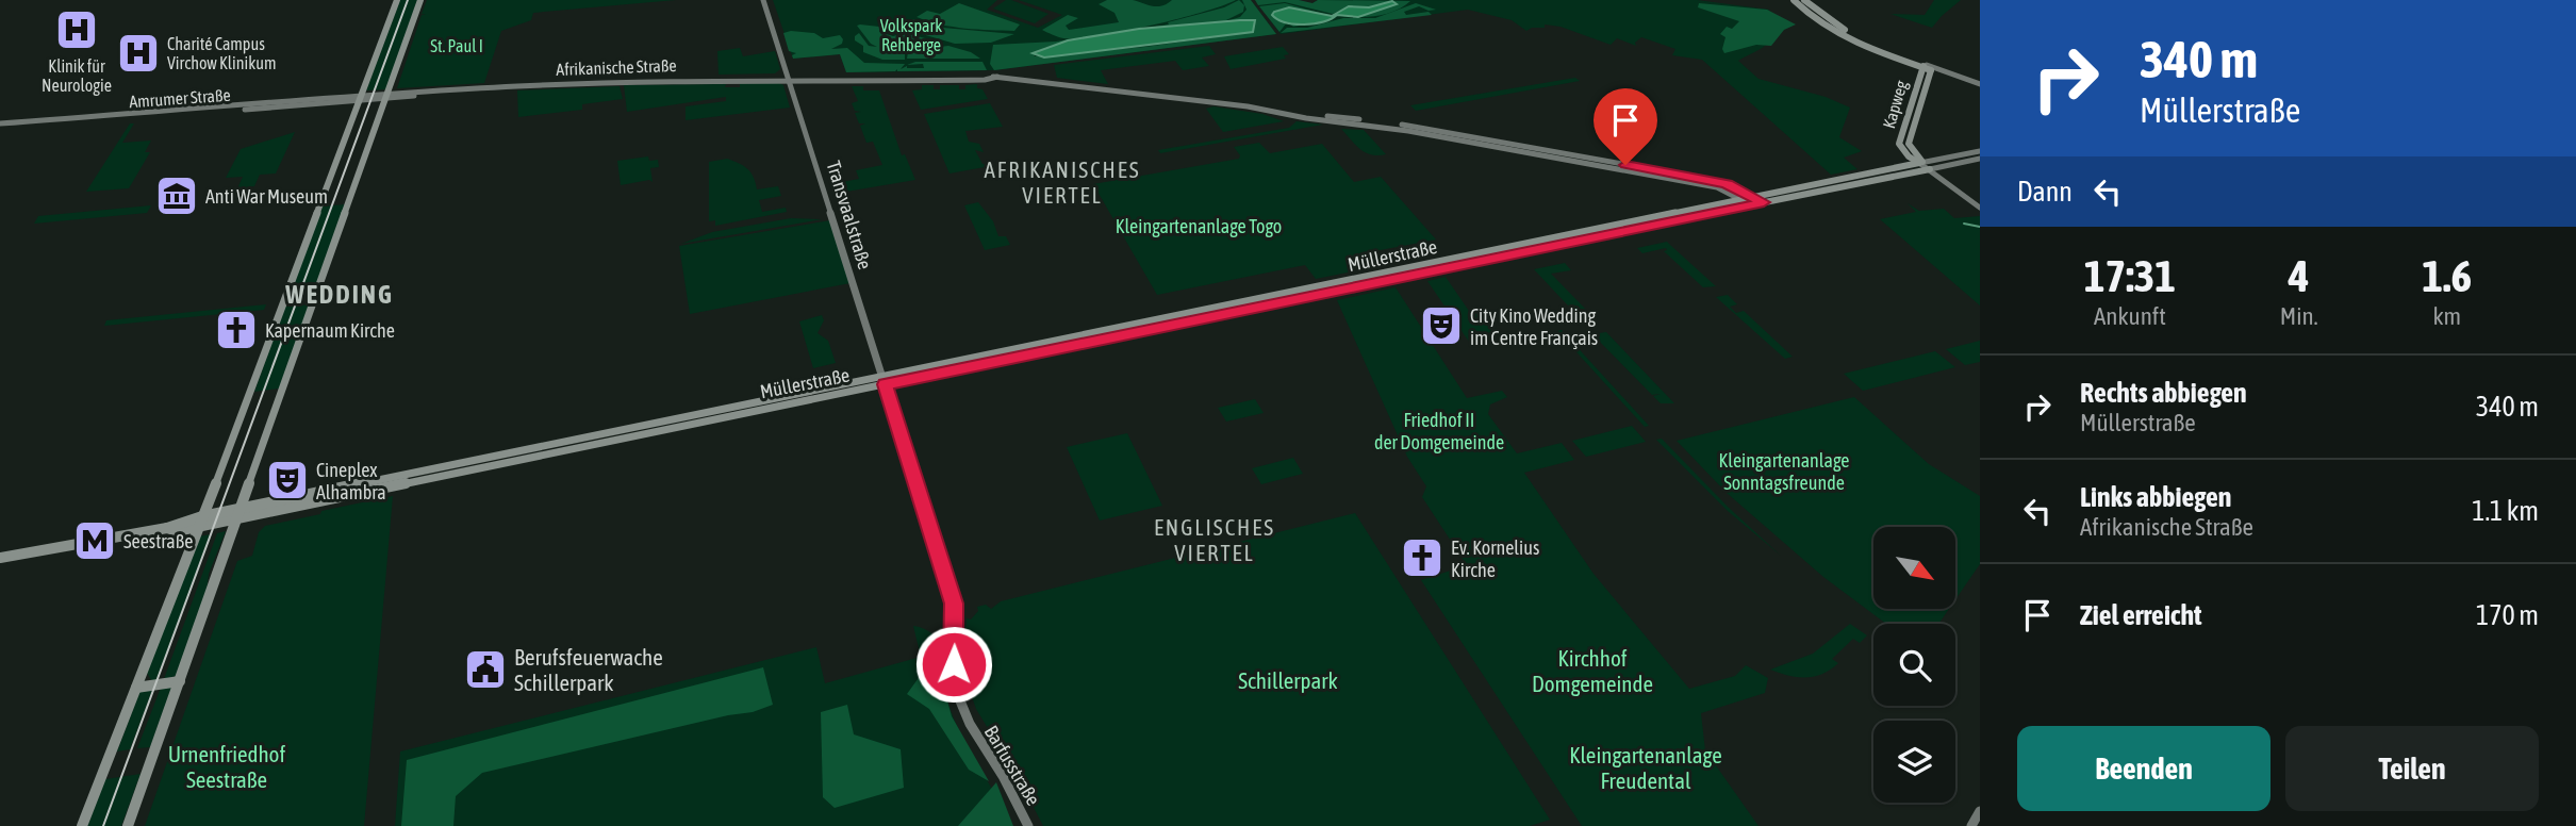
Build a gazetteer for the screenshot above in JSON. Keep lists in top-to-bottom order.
{
  "streets": {
    "main road": ["Kapweg", "Müllerstraße"],
    "street": [
      "Afrikanische Straße",
      "Amrumer Straße",
      "Transvaalstraße",
      "Barfusstraße"
    ]
  },
  "crossings": [
    ["Afrikanische Straße", "Amrumer Straße"],
    ["Afrikanische Straße", "Transvaalstraße"],
    ["Afrikanische Straße", "Müllerstraße"],
    ["Transvaalstraße", "Müllerstraße"],
    ["Transvaalstraße", "Barfusstraße"],
    ["Müllerstraße", "Barfusstraße"]
  ],
  "districts": ["AFRIKANISCHES VIERTEL", "WEDDING", "ENGLISCHES VIERTEL"],
  "parks": [
    "Volkspark Rehberge",
    "St. Paul I",
    "Kleingartenanlage Togo",
    "Friedhof II der Domgemeinde",
    "Kleingartenanlage Sonntagsfreunde",
    "Kirchhof Domgemeinde",
    "Schillerpark",
    "Urnenfriedhof Seestraße",
    "Kleingartenanlage Freudental"
  ],
  "places": {
    "hospital": ["Klinik für Neurologie", "Charité Campus Virchow Klinikum"],
    "museum": ["Anti War Museum"],
    "theatre": ["City Kino Wedding im Centre Français", "Cineplex Alhambra"],
    "church": ["Kapernaum Kirche", "Ev. Kornelius Kirche"],
    "metro station": ["Seestraße"],
    "public building": ["Berufsfeuerwache Schillerpark"]
  },
  "north": "bottom right",
  "page": {
    "turn": ["340 m", "Müllerstraße"],
    "then": "Dann",
    "eta": [
      "17:31",
      "Ankunft",
      "4",
      "Min.",
      "1.6",
      "km"
    ],
    "list": [
      {
        "name": "Rechts abbiegen",
        "note": "Müllerstraße",
        "value": "340 m"
      },
      {
        "name": "Links abbiegen",
        "note": "Afrikanische Straße",
        "value": "1.1 km"
      },
      {
        "name": "Ziel erreicht",
        "value": "170 m"
      }
    ],
    "buttons": ["Beenden", "Teilen"]
  }
}
